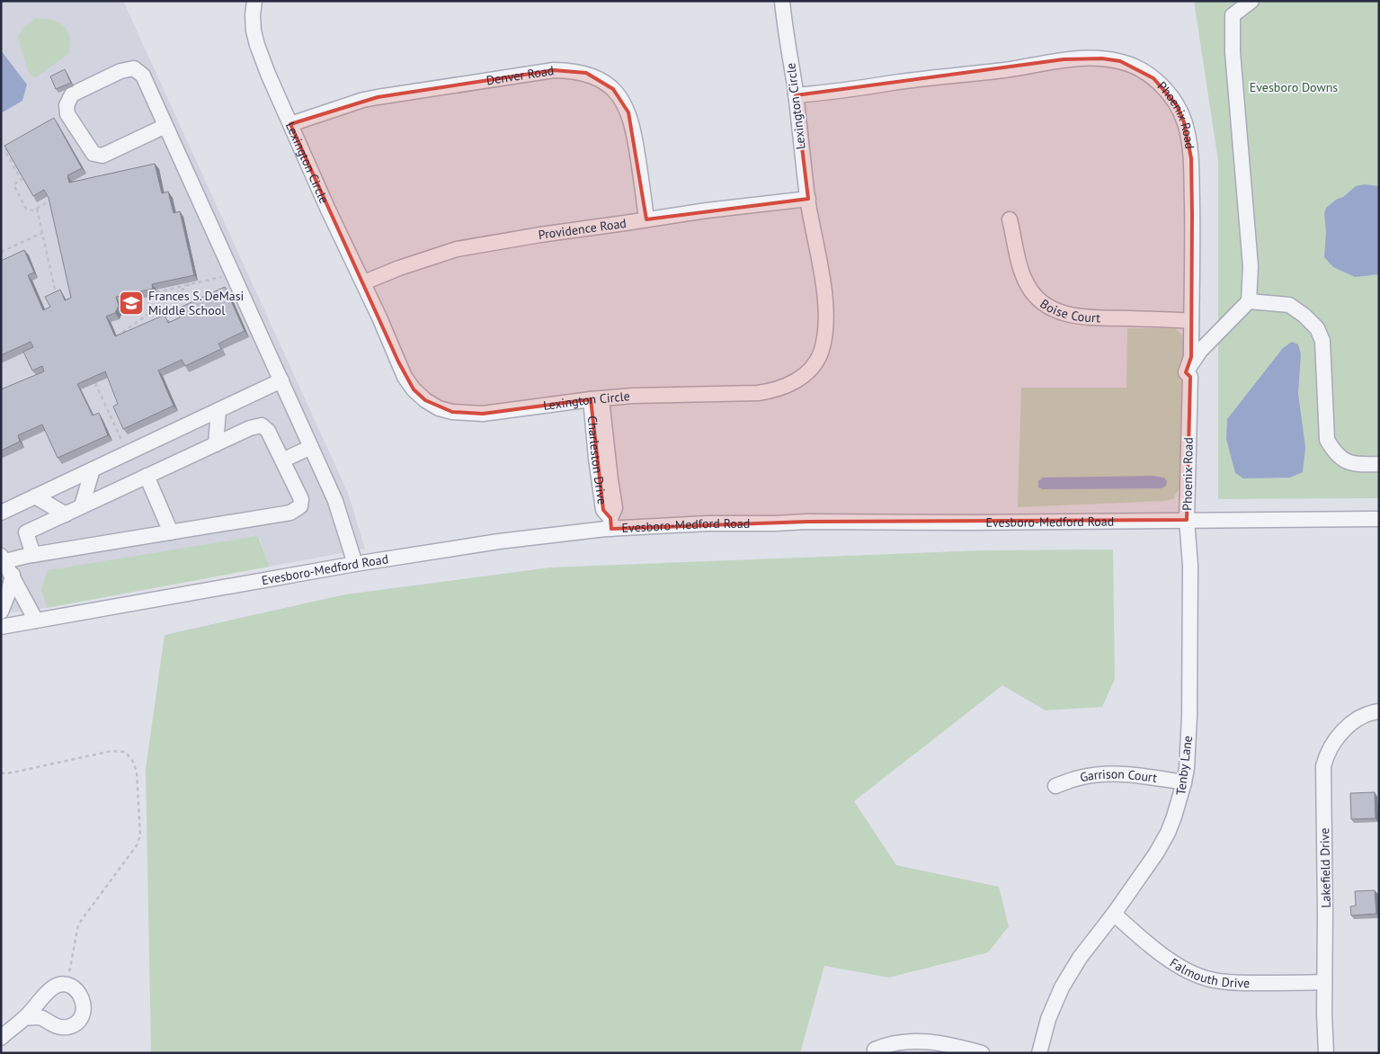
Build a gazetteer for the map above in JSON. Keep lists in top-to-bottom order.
{
  "streets": {
    "street": [
      "Denver Road",
      "Lexington Circle",
      "Phoenix Road",
      "Providence Road",
      "Boise Court",
      "Charleston Drive",
      "Evesboro-Medford Road",
      "Tenby Lane",
      "Garrison Court",
      "Lakefield Drive",
      "Falmouth Drive"
    ]
  },
  "crossings": [
    ["Denver Road", "Lexington Circle"],
    ["Denver Road", "Providence Road"],
    ["Lexington Circle", "Phoenix Road"],
    ["Lexington Circle", "Providence Road"],
    ["Lexington Circle", "Charleston Drive"],
    ["Phoenix Road", "Boise Court"],
    ["Phoenix Road", "Evesboro-Medford Road"],
    ["Phoenix Road", "Tenby Lane"],
    ["Charleston Drive", "Evesboro-Medford Road"],
    ["Evesboro-Medford Road", "Tenby Lane"],
    ["Tenby Lane", "Garrison Court"],
    ["Tenby Lane", "Falmouth Drive"],
    ["Lakefield Drive", "Falmouth Drive"]
  ],
  "parks": ["Evesboro Downs"],
  "places": {
    "school or university": ["Frances S. DeMasi Middle School"]
  }
}
